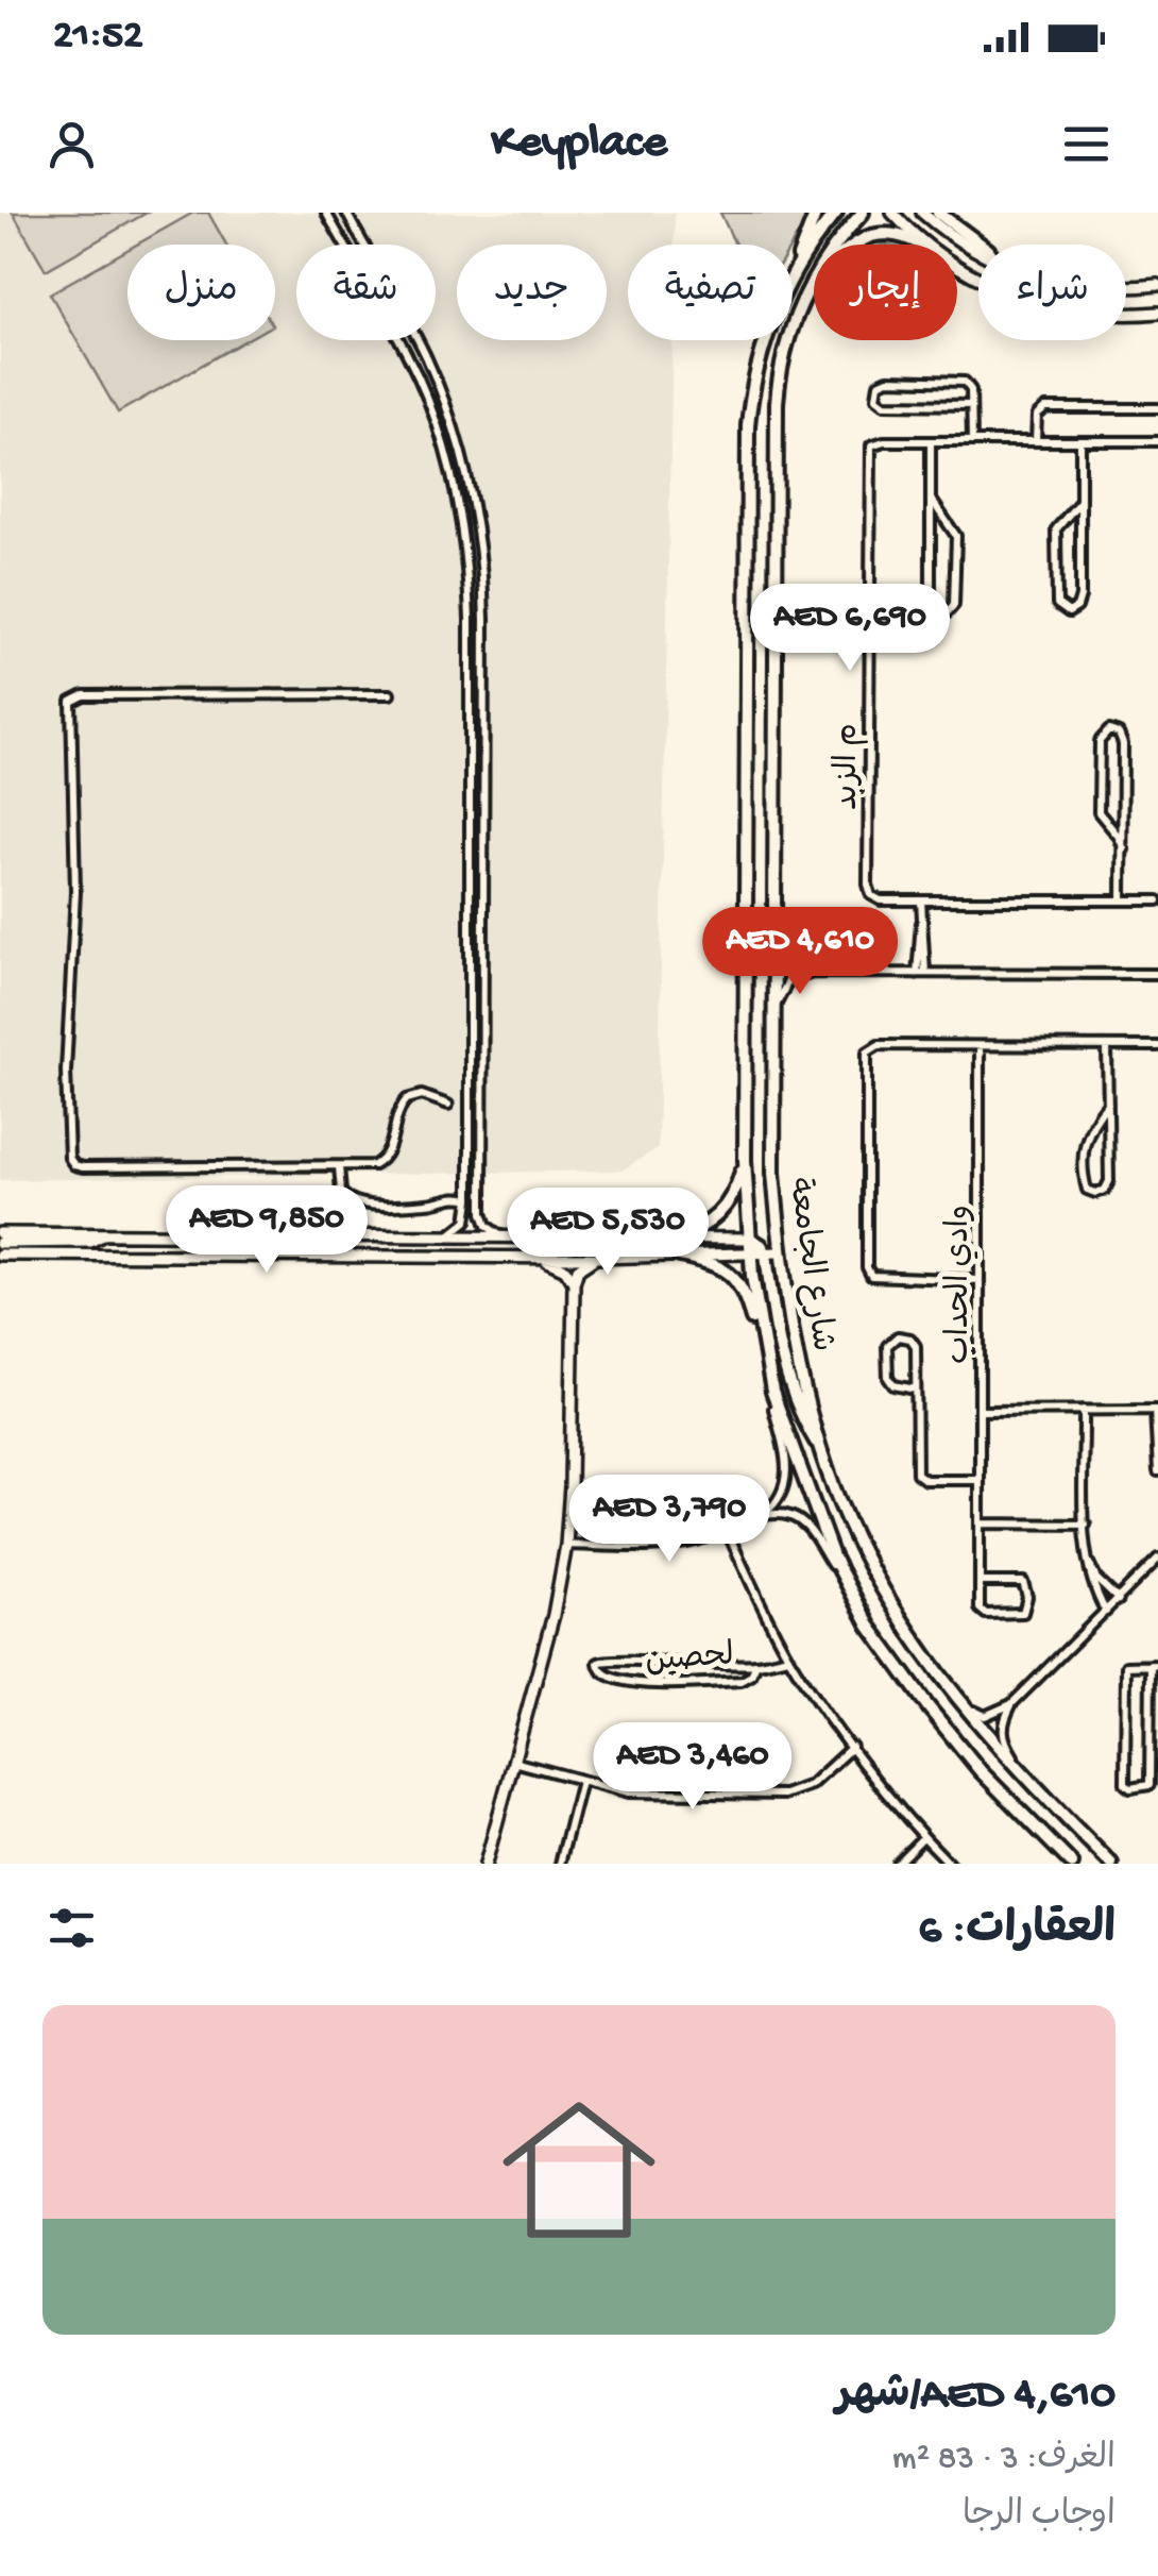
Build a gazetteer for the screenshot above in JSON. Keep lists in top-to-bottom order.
{
  "streets": {
    "main road": ["شارع الجامعة"],
    "street": ["م الزبد", "وادي الحداب", "لحصين"]
  },
  "page": {
    "status": "21:52",
    "header": "Keyplace",
    "chip": [
      "شراء",
      "إيجار",
      "تصفية",
      "جديد",
      "شقة",
      "منزل"
    ],
    "price": [
      "AED 6,690",
      "AED 4,610",
      "AED 9,850",
      "AED 5,530",
      "AED 3,790",
      "AED 3,460"
    ],
    "heading": "العقارات: 6",
    "list": [
      {
        "name": "AED 4,610/شهر",
        "note": "الغرف: 3 · 83 m² · اوجاب الرجا"
      }
    ]
  }
}
